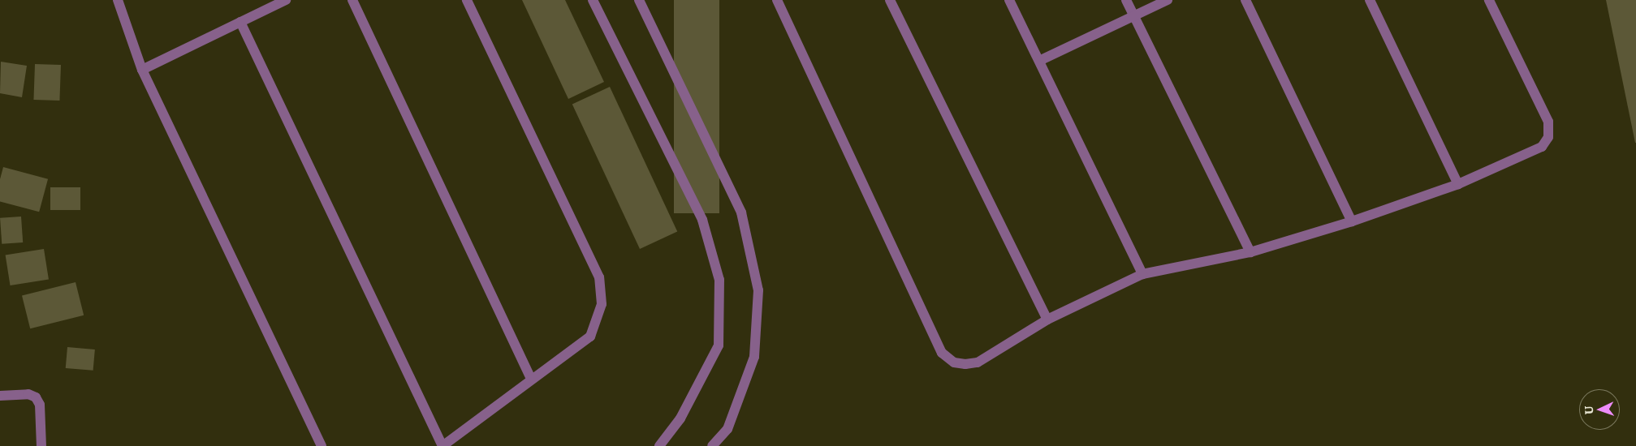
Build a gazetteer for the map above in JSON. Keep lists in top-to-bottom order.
{
  "north": "left"
}
